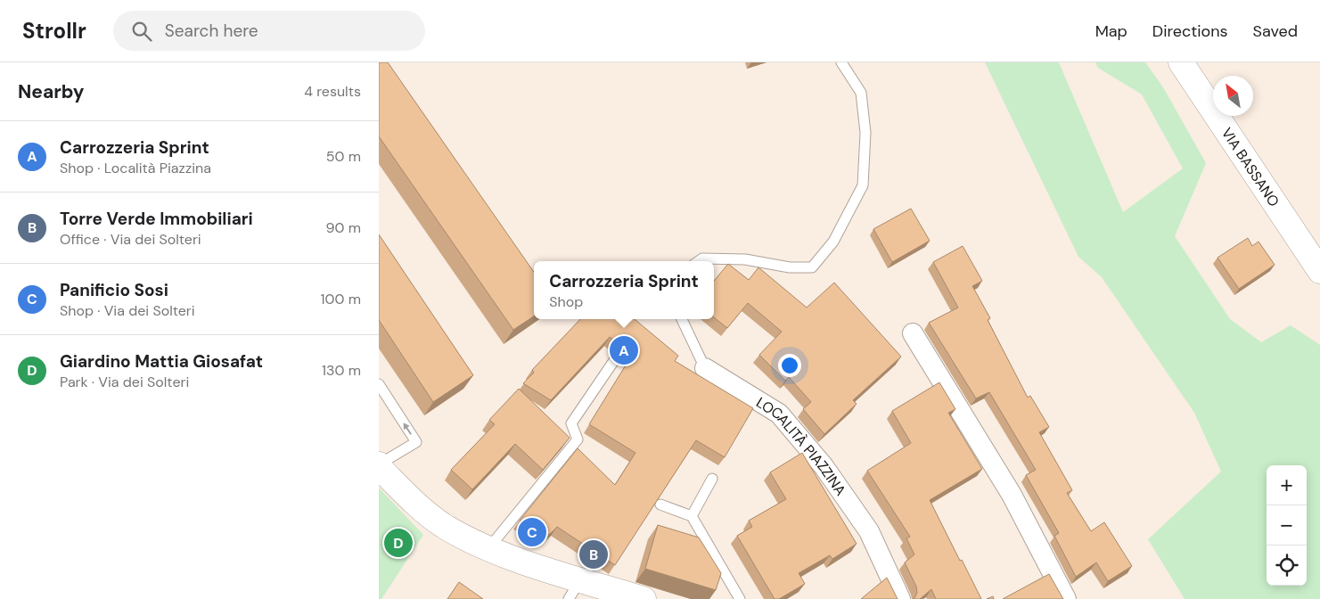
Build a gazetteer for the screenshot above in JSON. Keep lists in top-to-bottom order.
{
  "streets": {
    "street": ["VIA BASSANO", "LOCALITÀ PIAZZINA"]
  },
  "north": "top left",
  "page": {
    "header": "Strollr",
    "search": "Search here",
    "nav": ["Map", "Directions", "Saved"],
    "heading": ["Nearby", "4 results"],
    "list": [
      {
        "mark": "A",
        "name": "Carrozzeria Sprint",
        "note": "Shop · Località Piazzina",
        "value": "50 m"
      },
      {
        "mark": "B",
        "name": "Torre Verde Immobiliari",
        "note": "Office · Via dei Solteri",
        "value": "90 m"
      },
      {
        "mark": "C",
        "name": "Panificio Sosi",
        "note": "Shop · Via dei Solteri",
        "value": "100 m"
      },
      {
        "mark": "D",
        "name": "Giardino Mattia Giosafat",
        "note": "Park · Via dei Solteri",
        "value": "130 m"
      }
    ],
    "popup": ["Carrozzeria Sprint", "Shop"],
    "pins": [
      "A",
      "C",
      "D",
      "B"
    ],
    "map_buttons": ["+", "−"]
  }
}
